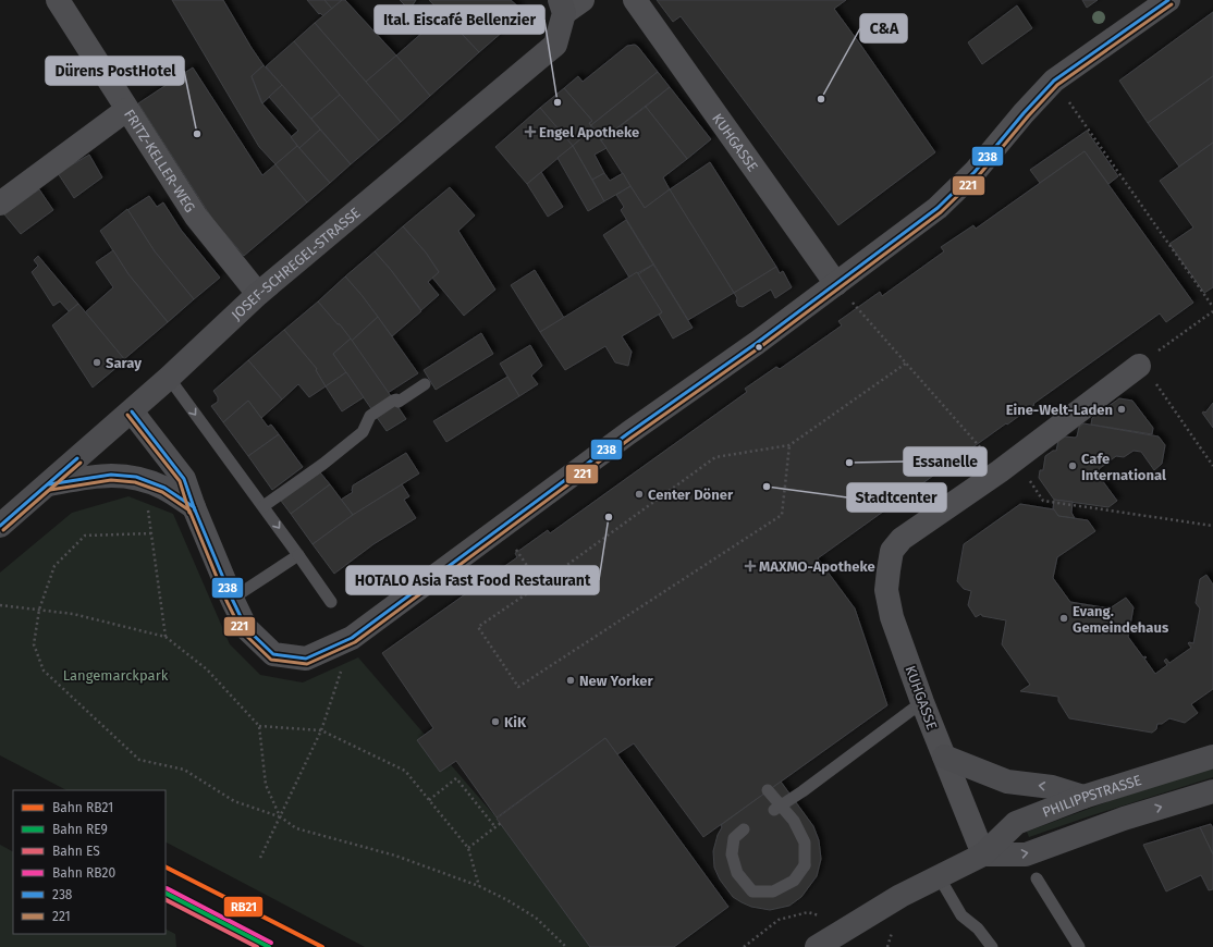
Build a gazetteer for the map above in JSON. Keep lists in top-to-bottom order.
{
  "streets": {
    "street": [
      "KUHGASSE",
      "FRITZ-KELLER-WEG",
      "JOSEF-SCHREGEL-STRASSE",
      "PHILIPPSTRASSE"
    ]
  },
  "crossings": [
    ["KUHGASSE", "PHILIPPSTRASSE"],
    ["FRITZ-KELLER-WEG", "JOSEF-SCHREGEL-STRASSE"]
  ],
  "parks": ["Langemarckpark"],
  "places": {
    "other": [
      "C&A",
      "Ital. Eiscafé Bellenzier",
      "Dürens PostHotel",
      "Saray",
      "Eine-Welt-Laden",
      "Essanelle",
      "Cafe International",
      "Stadtcenter",
      "Center Döner",
      "HOTALO Asia Fast Food Restaurant",
      "Evang. Gemeindehaus",
      "New Yorker",
      "KiK"
    ],
    "health": ["Engel Apotheke", "MAXMO-Apotheke"]
  },
  "lines": [
    "transit line 238",
    "transit line 221",
    "rail line RB21",
    "rail line RB20",
    "rail line RE9",
    "rail line ES"
  ],
  "legend": [
    "Bahn RB21",
    "Bahn RE9",
    "Bahn ES",
    "Bahn RB20",
    "238",
    "221"
  ]
}
